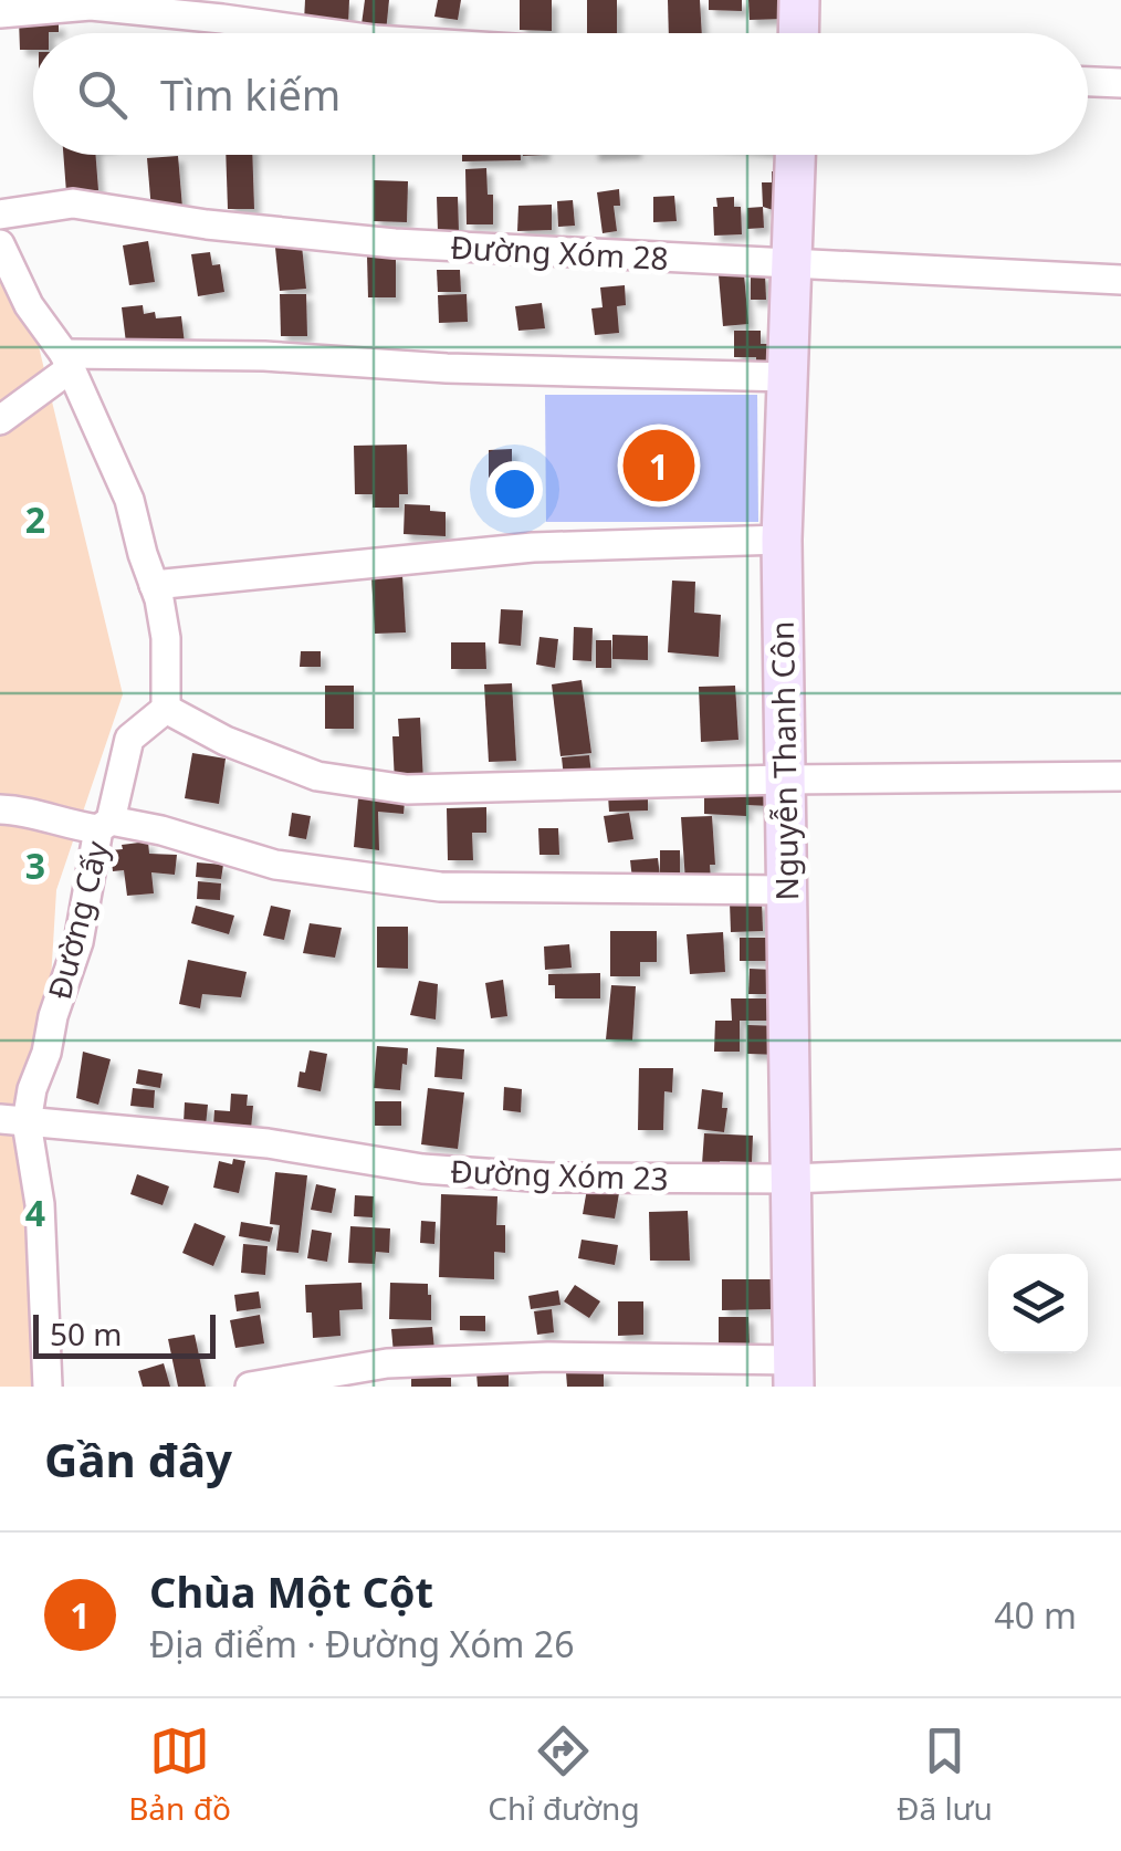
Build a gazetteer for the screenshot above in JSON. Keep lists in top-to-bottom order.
{
  "streets": {
    "street": [
      "Đường Xóm 28",
      "Nguyễn Thanh Côn",
      "Đường Cấy",
      "Đường Xóm 23"
    ]
  },
  "crossings": [
    ["Đường Xóm 28", "Nguyễn Thanh Côn"],
    ["Nguyễn Thanh Côn", "Đường Xóm 23"],
    ["Đường Cấy", "Đường Xóm 23"]
  ],
  "scale_bar": "50 m",
  "page": {
    "search": "Tìm kiếm",
    "pins": "1",
    "scale": "50 m",
    "heading": "Gần đây",
    "list": [
      {
        "mark": "1",
        "name": "Chùa Một Cột",
        "note": "Địa điểm · Đường Xóm 26",
        "value": "40 m"
      }
    ],
    "nav": ["Bản đồ", "Chỉ đường", "Đã lưu"]
  },
  "grid": {
    "rows": ["2", "3", "4"]
  }
}
